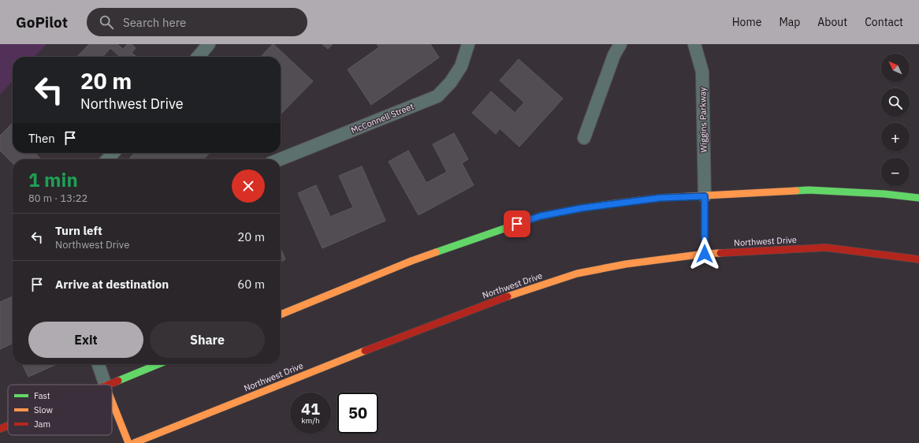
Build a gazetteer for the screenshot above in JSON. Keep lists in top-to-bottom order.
{
  "streets": {
    "main road": ["Northwest Drive"],
    "lane": ["McConnell Street", "Wiggins Parkway"]
  },
  "legend": ["Fast", "Slow", "Jam"],
  "north": "top left",
  "page": {
    "header": "GoPilot",
    "search": "Search here",
    "nav": [
      "Home",
      "Map",
      "About",
      "Contact"
    ],
    "map_buttons": ["+", "−"],
    "turn": ["20 m", "Northwest Drive"],
    "then": "Then",
    "heading": ["1 min", "80 m · 13:22"],
    "list": [
      {
        "name": "Turn left",
        "note": "Northwest Drive",
        "value": "20 m"
      },
      {
        "name": "Arrive at destination",
        "value": "60 m"
      }
    ],
    "buttons": ["Exit", "Share"],
    "speed": "41 km/h",
    "limit": "50"
  }
}
